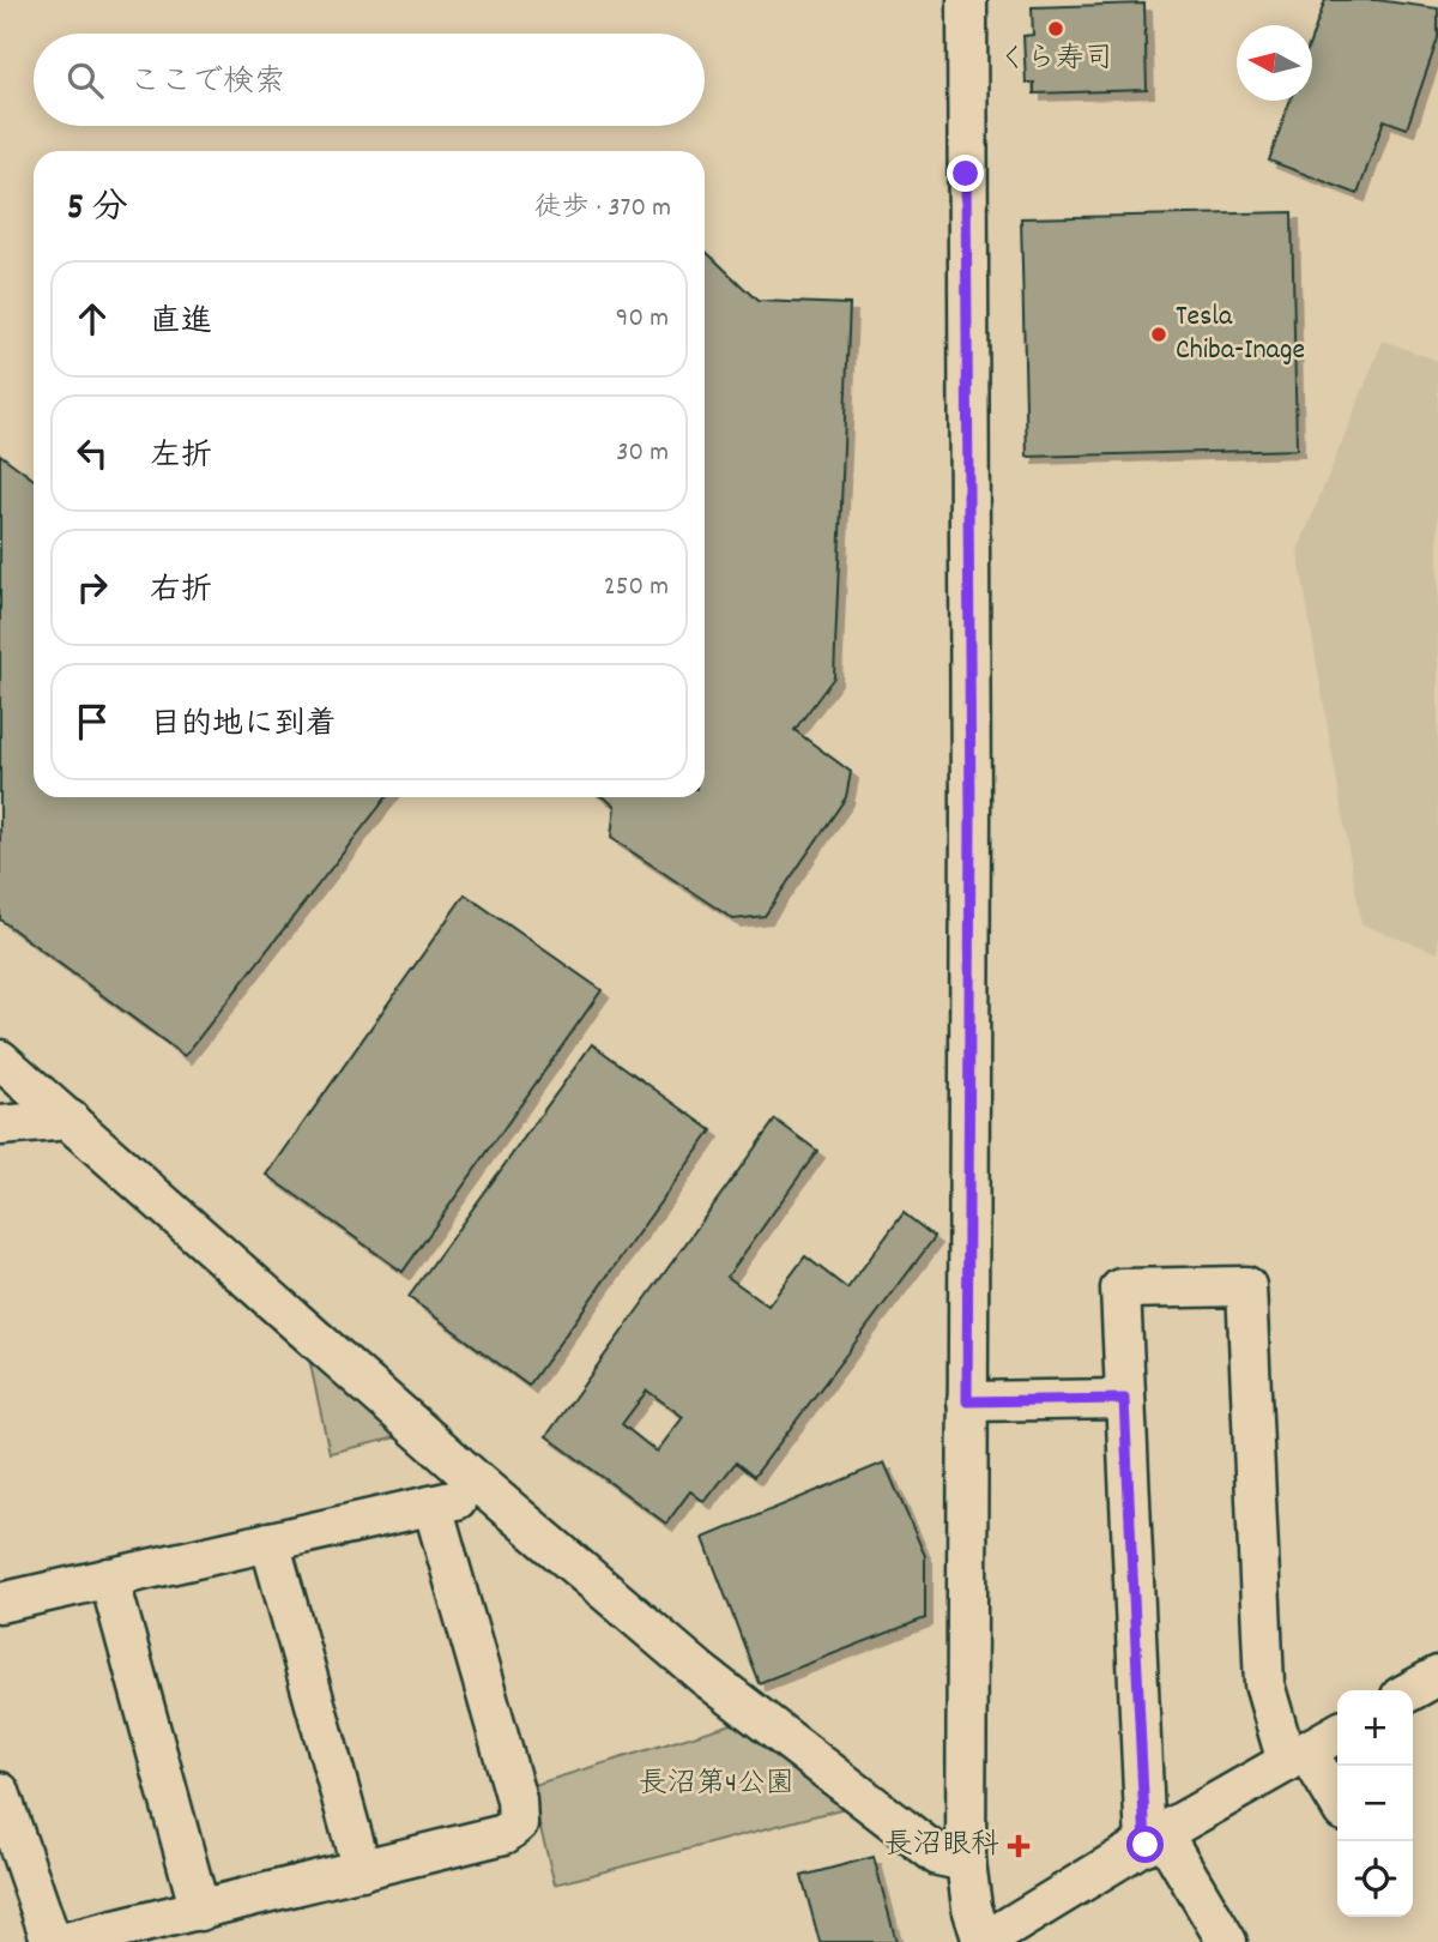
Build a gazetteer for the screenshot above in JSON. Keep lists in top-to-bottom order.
{
  "parks": ["長沼第4公園"],
  "places": {
    "other": ["くら寿司", "Tesla Chiba-Inage"],
    "health": ["長沼眼科"]
  },
  "north": "left",
  "page": {
    "search": "ここで検索",
    "heading": ["5 分", "徒歩 · 370 m"],
    "list": [
      ["直進", "90 m"],
      ["左折", "30 m"],
      ["右折", "250 m"],
      "目的地に到着"
    ],
    "map_buttons": ["+", "−"]
  }
}
